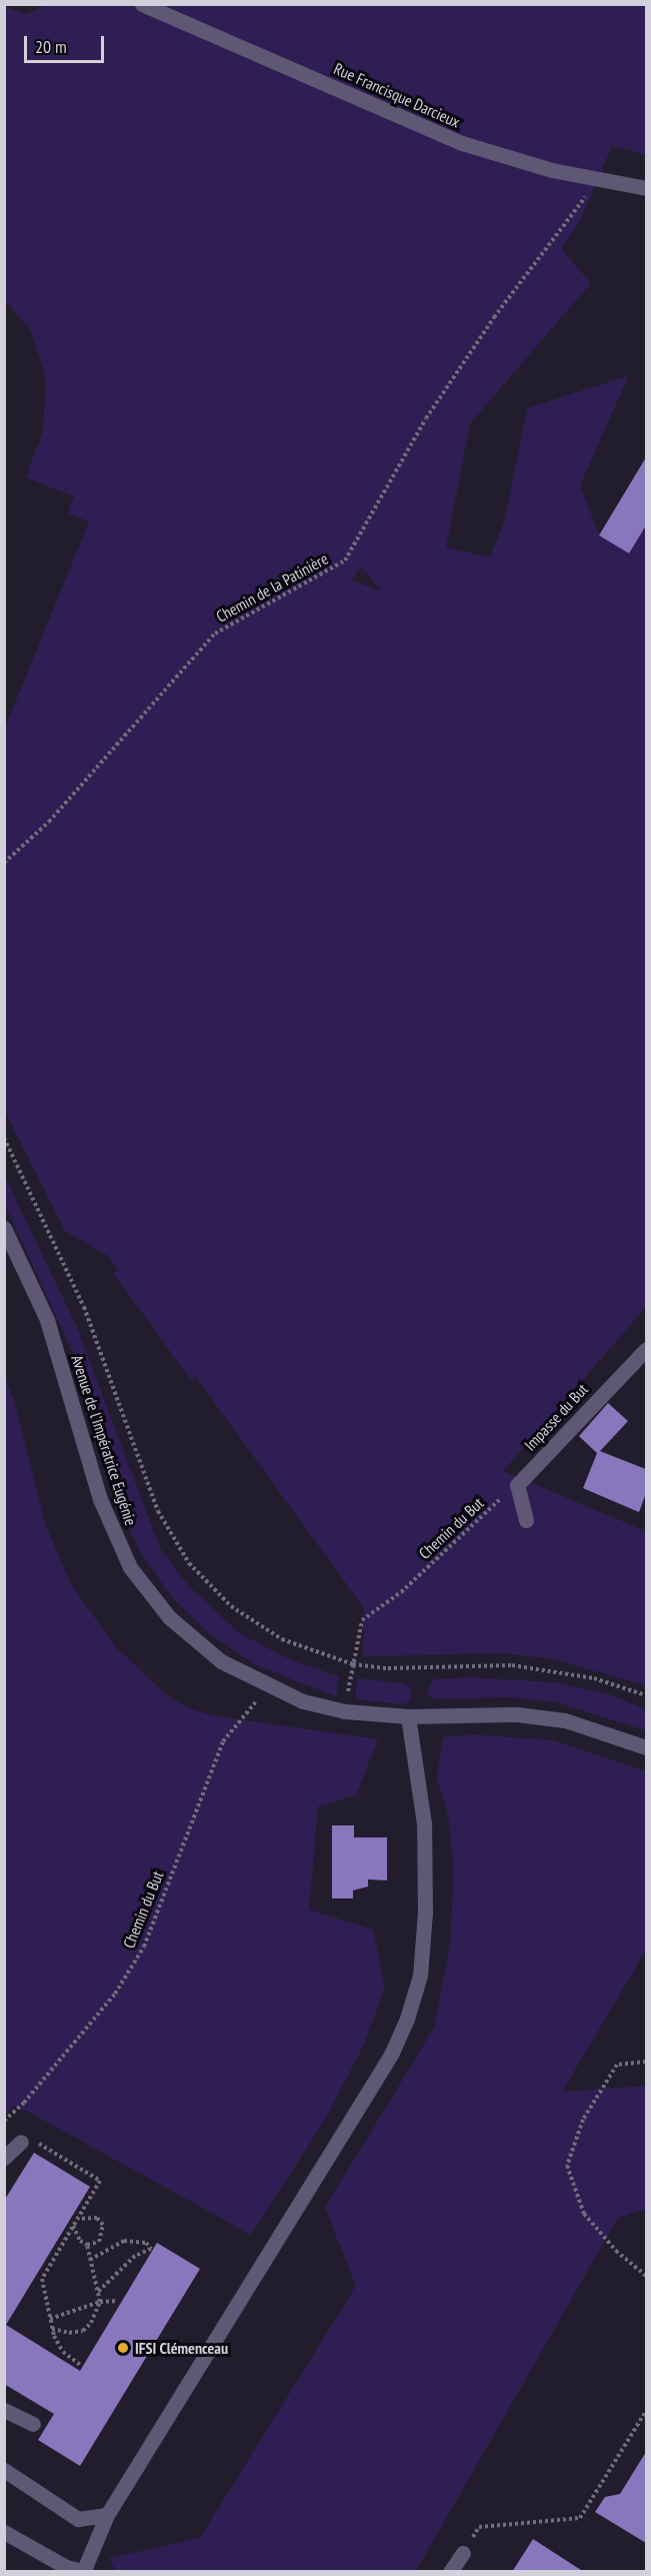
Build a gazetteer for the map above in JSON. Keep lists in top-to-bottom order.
{
  "streets": {
    "street": ["Rue Francisque Darcieux", "Impasse du But", "Avenue de l'Impératrice Eugénie"],
    "path": ["Chemin de la Patinière", "Chemin du But"]
  },
  "crossings": [
    ["Impasse du But", "Chemin du But"],
    ["Avenue de l'Impératrice Eugénie", "Chemin du But"]
  ],
  "places": ["IFSI Clémenceau"],
  "scale_bar": "20 m"
}
